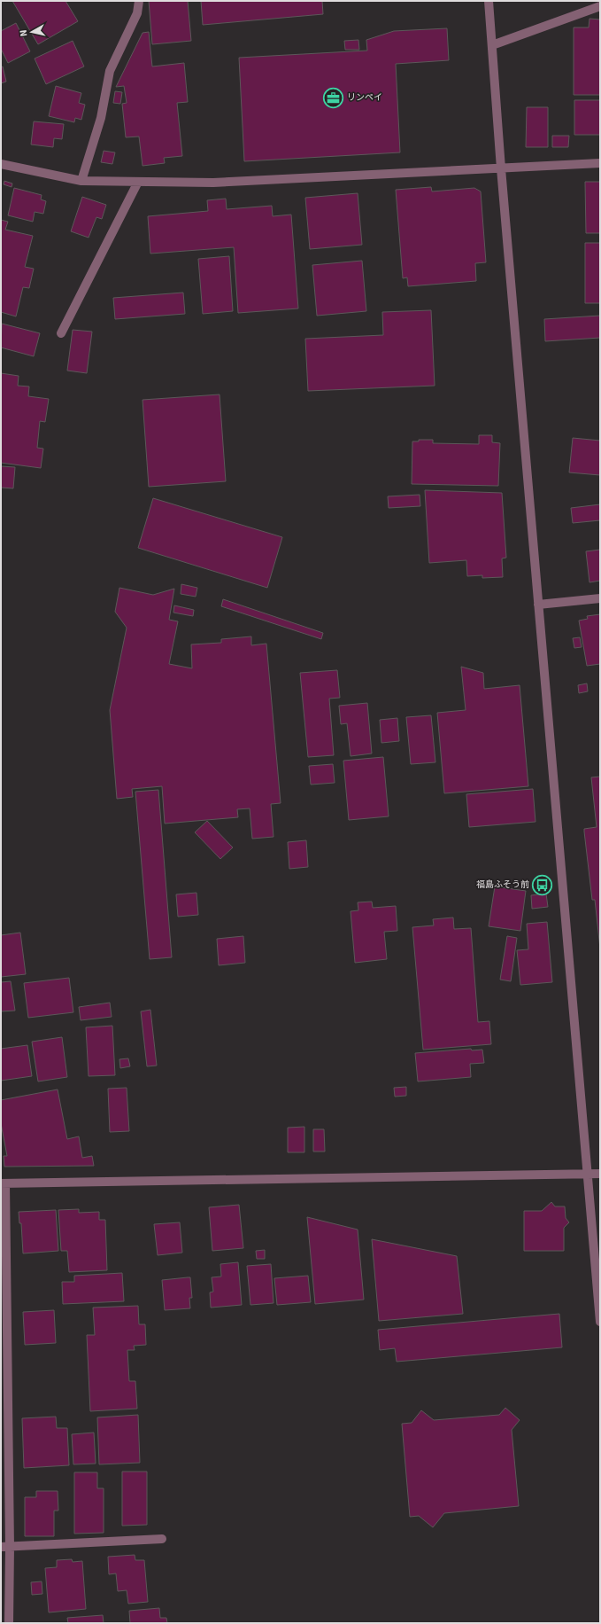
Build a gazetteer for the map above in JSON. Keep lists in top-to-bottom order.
{
  "places": {
    "office": ["リンペイ"],
    "bus stop": ["福島ふそう前"]
  },
  "north": "left"
}
